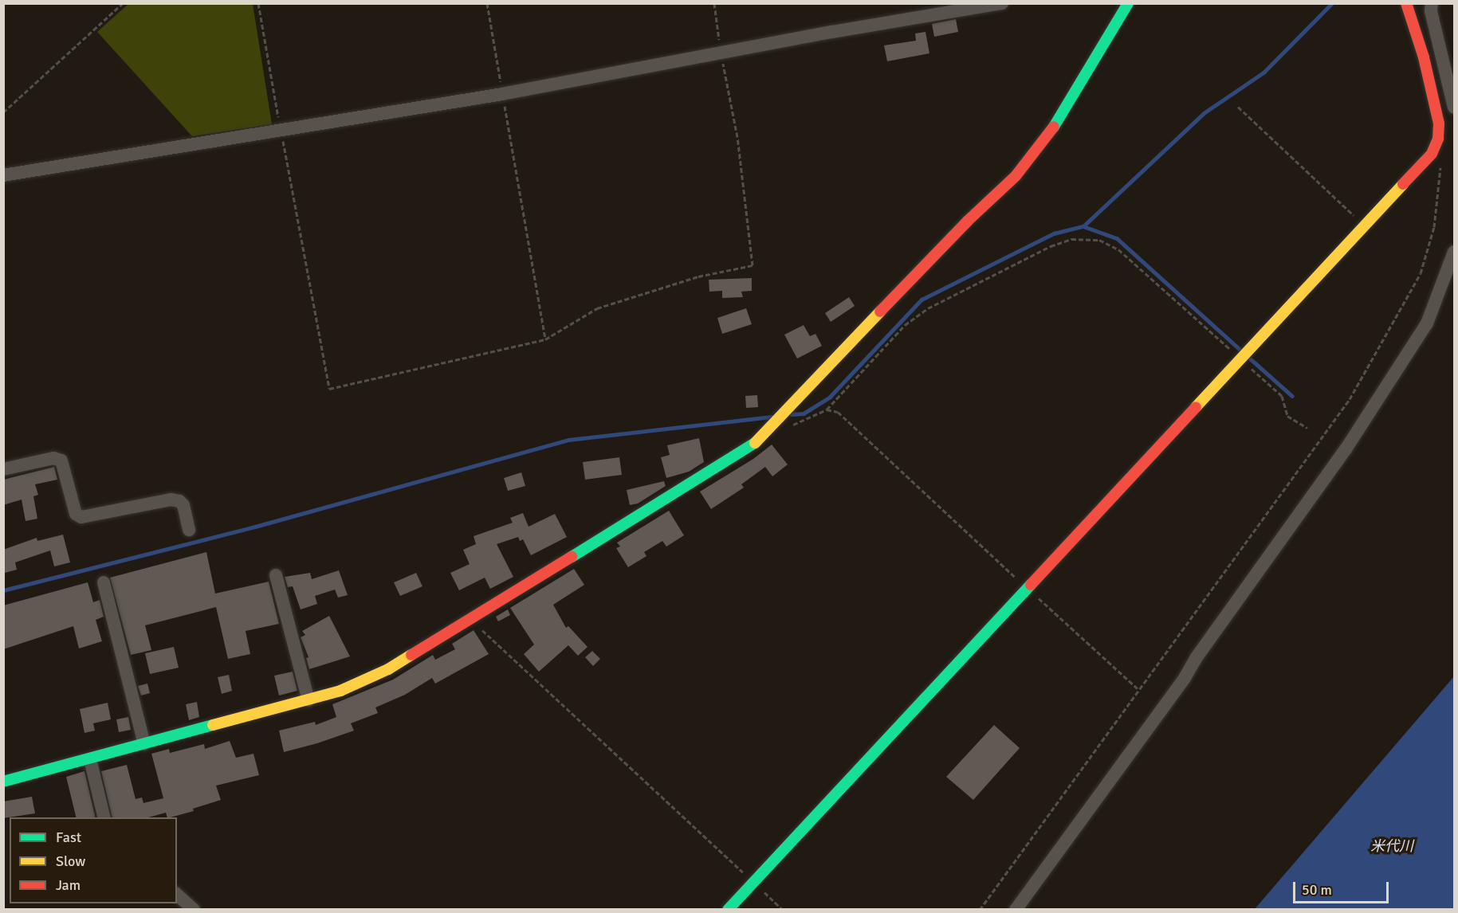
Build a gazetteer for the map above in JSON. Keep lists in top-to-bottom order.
{
  "water": ["米代川"],
  "legend": ["Fast", "Slow", "Jam"],
  "scale_bar": "50 m"
}
